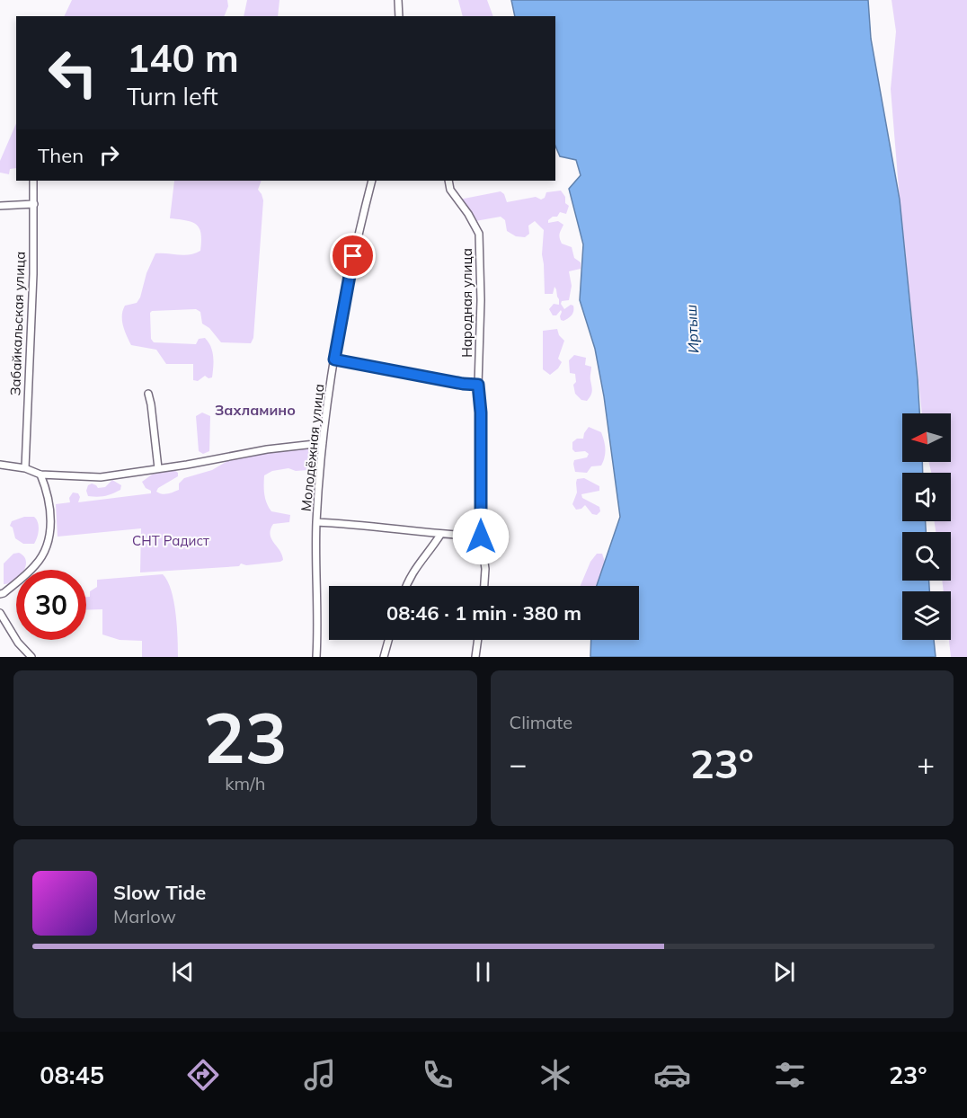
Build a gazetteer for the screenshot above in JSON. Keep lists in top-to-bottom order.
{
  "streets": {
    "street": ["Народная улица", "Забайкальская улица", "Молодёжная улица"]
  },
  "districts": ["Захламино"],
  "water": ["Иртыш"],
  "parks": ["СНТ Радист"],
  "north": "left",
  "page": {
    "turn": ["140 m", "Turn left"],
    "then": "Then",
    "limit": "30",
    "trip": "08:46 · 1 min · 380 m",
    "tile": [
      ["23", "km/h"],
      "Climate"
    ],
    "heat": ["−", "23°", "+"],
    "song": ["Slow Tide", "Marlow"],
    "tabs": ["08:45", "23°"]
  }
}
